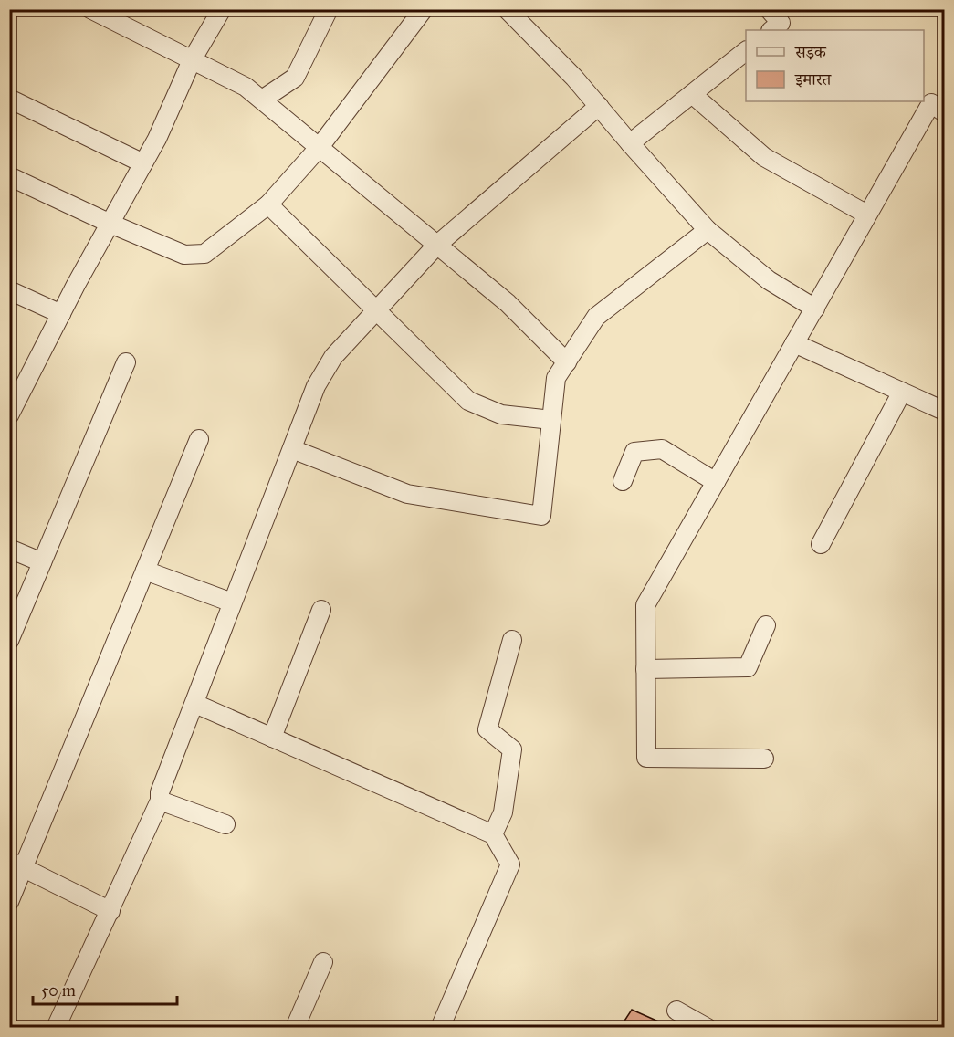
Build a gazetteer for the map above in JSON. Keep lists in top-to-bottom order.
{
  "legend": ["सड़क", "इमारत"],
  "scale_bar": "50 m"
}
